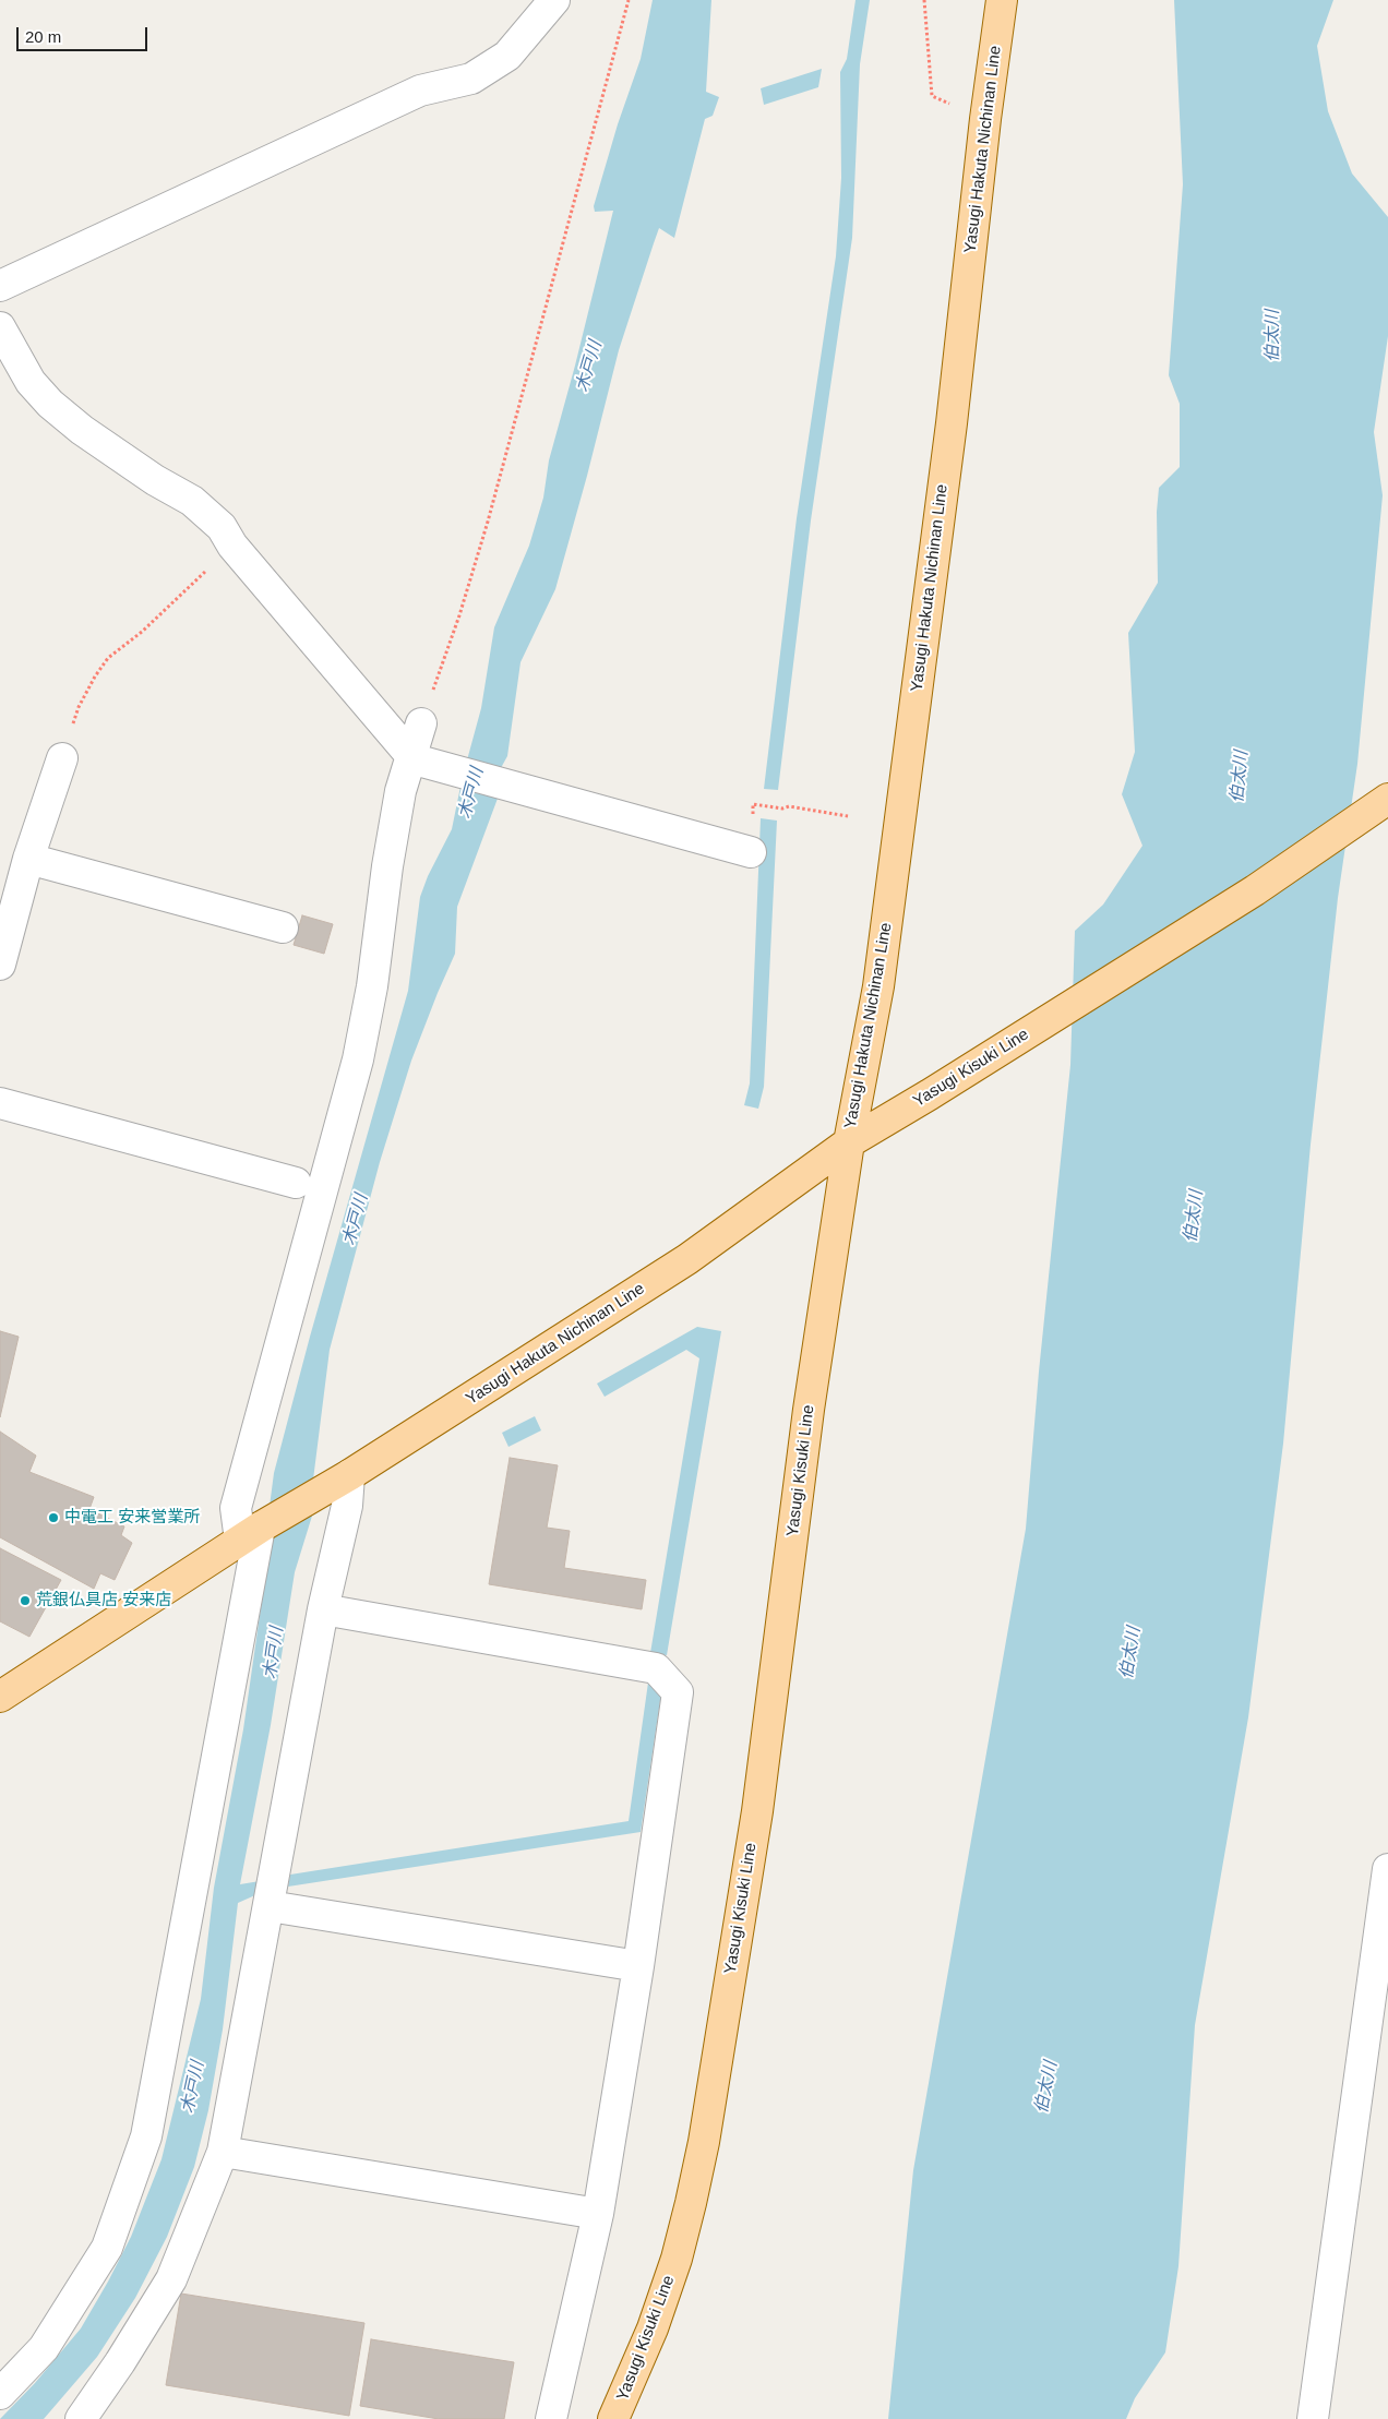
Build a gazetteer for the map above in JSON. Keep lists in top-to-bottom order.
{
  "streets": {
    "main road": ["Yasugi Hakuta Nichinan Line", "Yasugi Kisuki Line"]
  },
  "crossings": [
    ["Yasugi Hakuta Nichinan Line", "Yasugi Kisuki Line"]
  ],
  "water": ["伯太川", "木戸川"],
  "places": ["中電工 安来営業所", "荒銀仏具店 安来店"],
  "scale_bar": "20 m"
}
